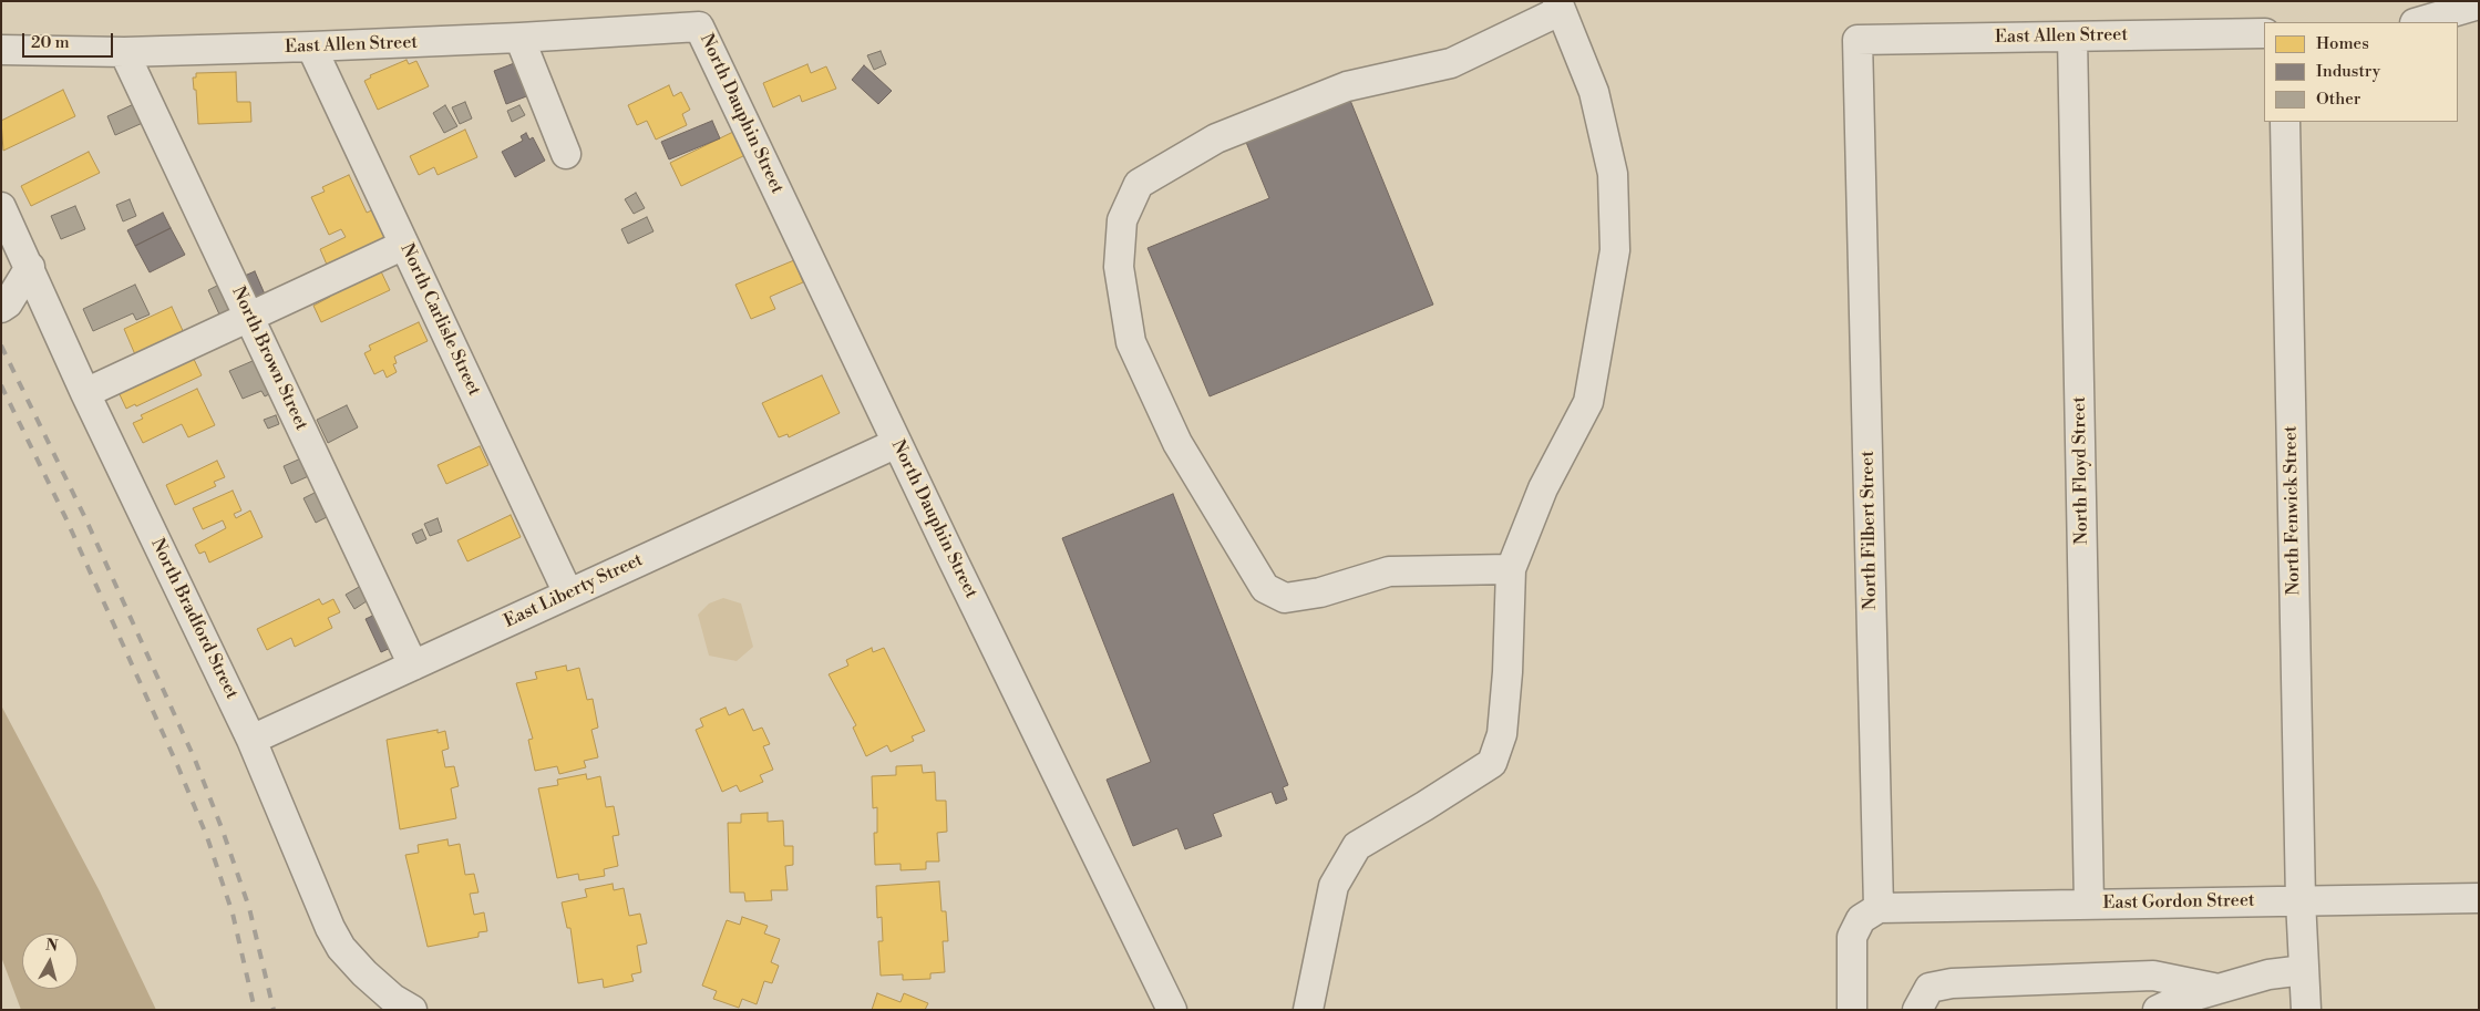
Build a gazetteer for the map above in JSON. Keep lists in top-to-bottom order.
{
  "streets": {
    "street": [
      "East Allen Street",
      "North Dauphin Street",
      "North Carlisle Street",
      "North Brown Street",
      "North Floyd Street",
      "North Fenwick Street",
      "North Filbert Street",
      "East Liberty Street",
      "North Bradford Street",
      "East Gordon Street"
    ]
  },
  "crossings": [
    ["East Allen Street", "North Dauphin Street"],
    ["East Allen Street", "North Carlisle Street"],
    ["East Allen Street", "North Brown Street"],
    ["East Allen Street", "North Floyd Street"],
    ["East Allen Street", "North Filbert Street"],
    ["North Dauphin Street", "East Liberty Street"],
    ["North Carlisle Street", "East Liberty Street"],
    ["North Brown Street", "East Liberty Street"],
    ["North Floyd Street", "East Gordon Street"],
    ["North Fenwick Street", "East Gordon Street"],
    ["North Filbert Street", "East Gordon Street"],
    ["East Liberty Street", "North Bradford Street"]
  ],
  "legend": ["Homes", "Industry", "Other"],
  "scale_bar": "20 m",
  "north": "top"
}
